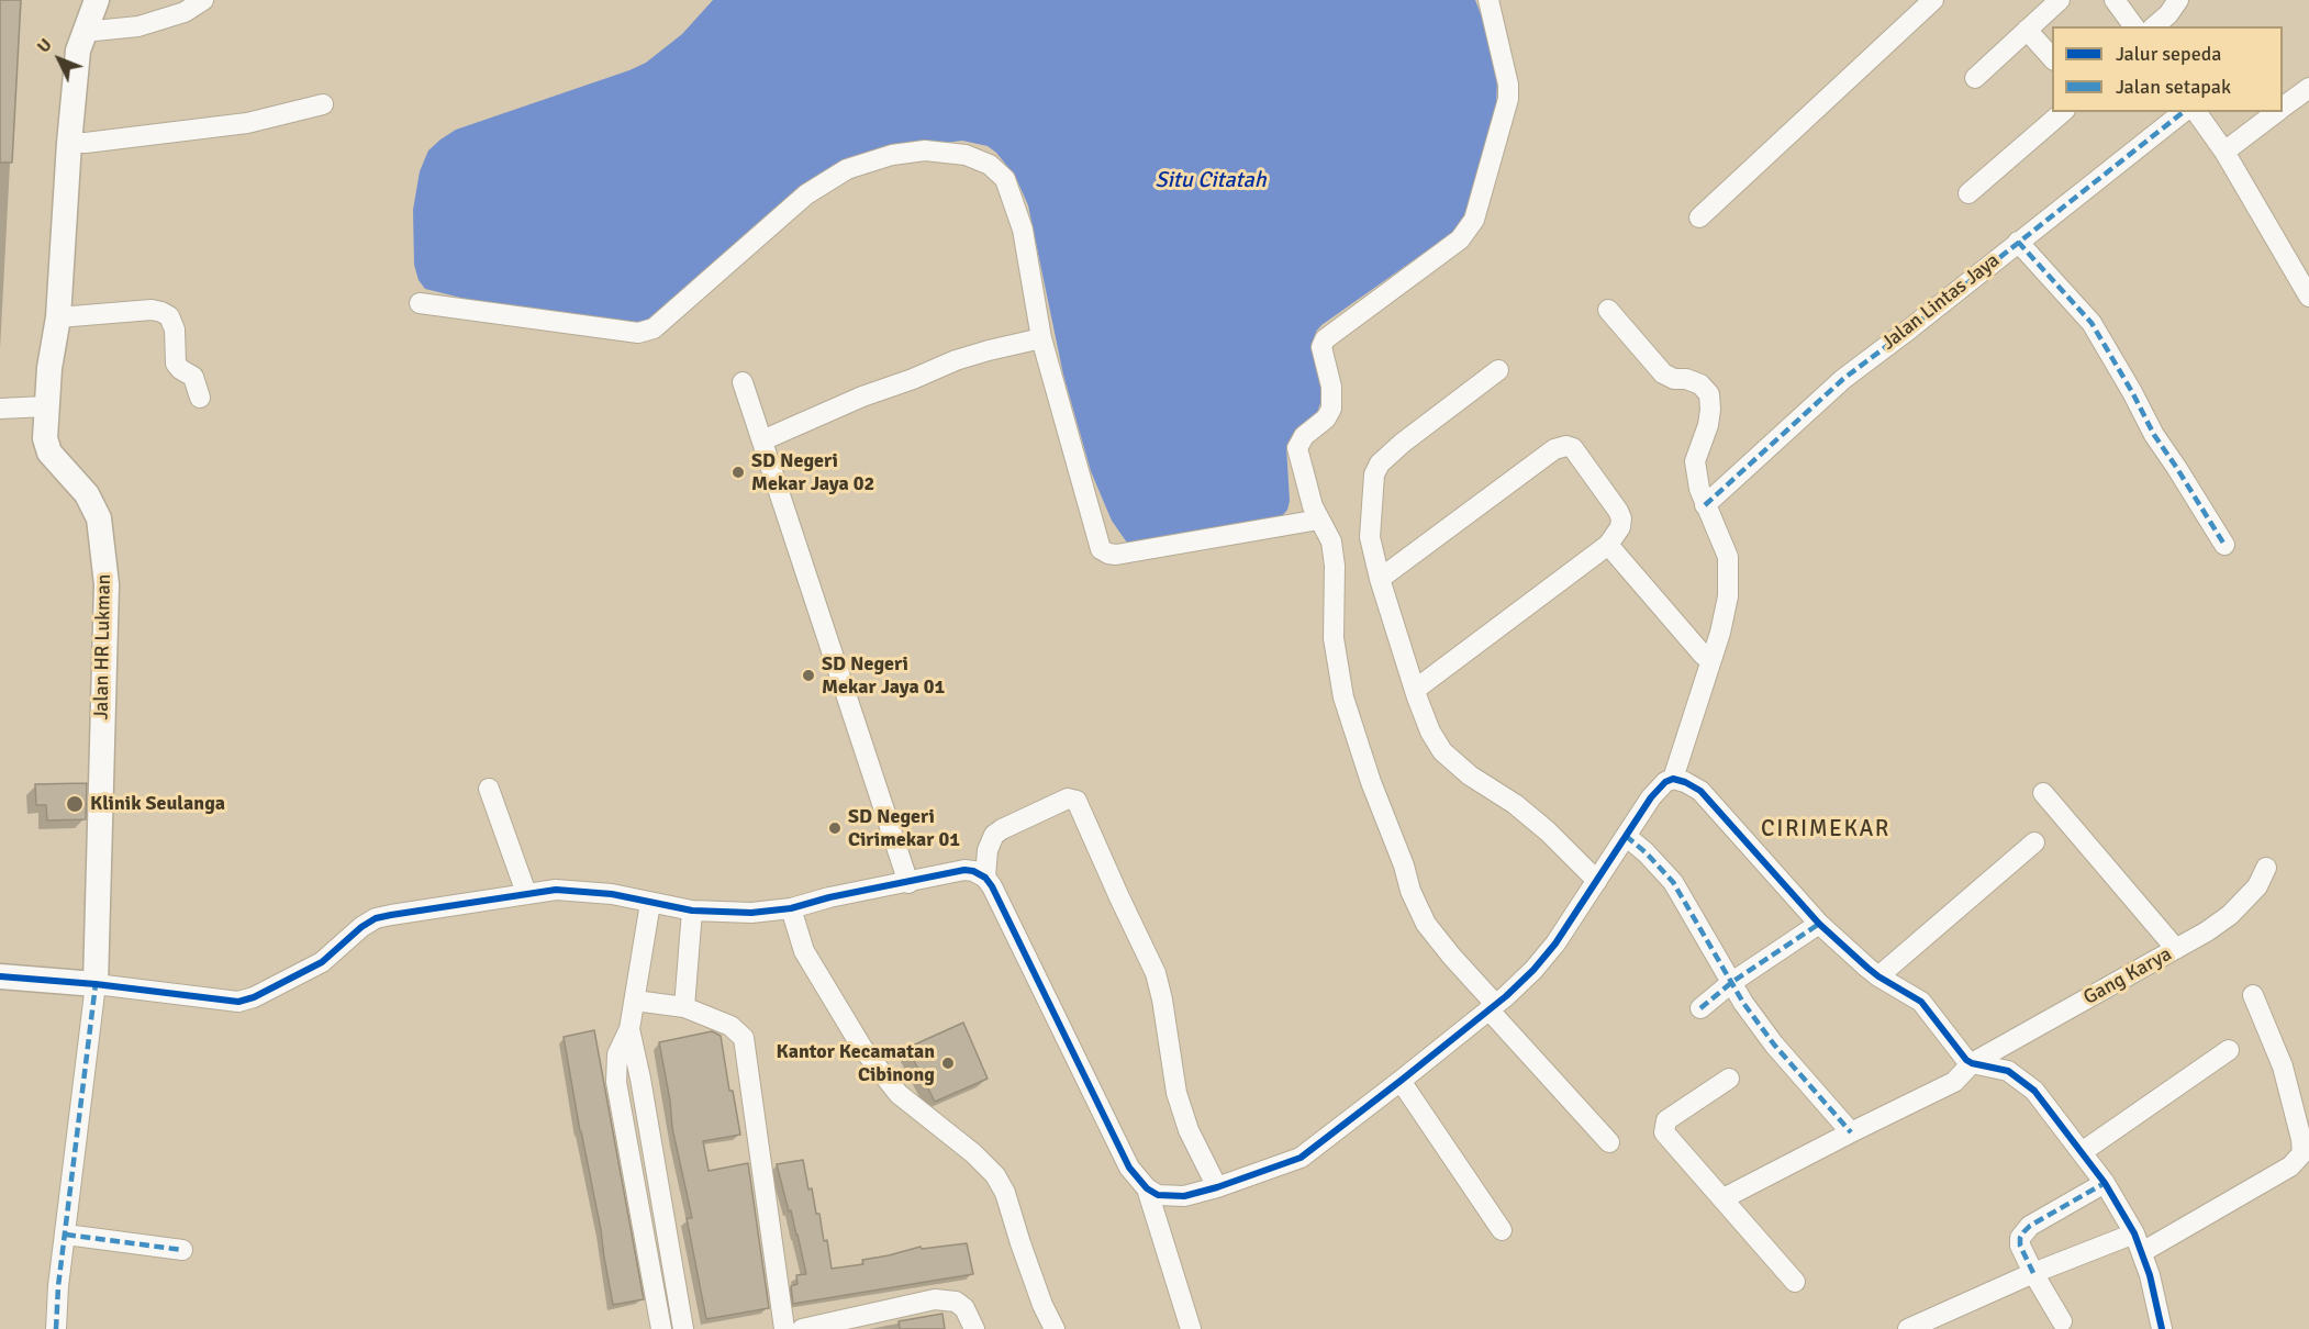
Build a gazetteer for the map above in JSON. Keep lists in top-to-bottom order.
{
  "streets": {
    "street": ["Jalan Lintas Jaya", "Jalan HR Lukman", "Gang Karya"]
  },
  "districts": ["CIRIMEKAR"],
  "water": ["Situ Citatah"],
  "places": [
    "SD Negeri Mekar Jaya 02",
    "SD Negeri Mekar Jaya 01",
    "Klinik Seulanga",
    "SD Negeri Cirimekar 01",
    "Kantor Kecamatan Cibinong"
  ],
  "legend": ["Jalur sepeda", "Jalan setapak"],
  "north": "top left"
}
